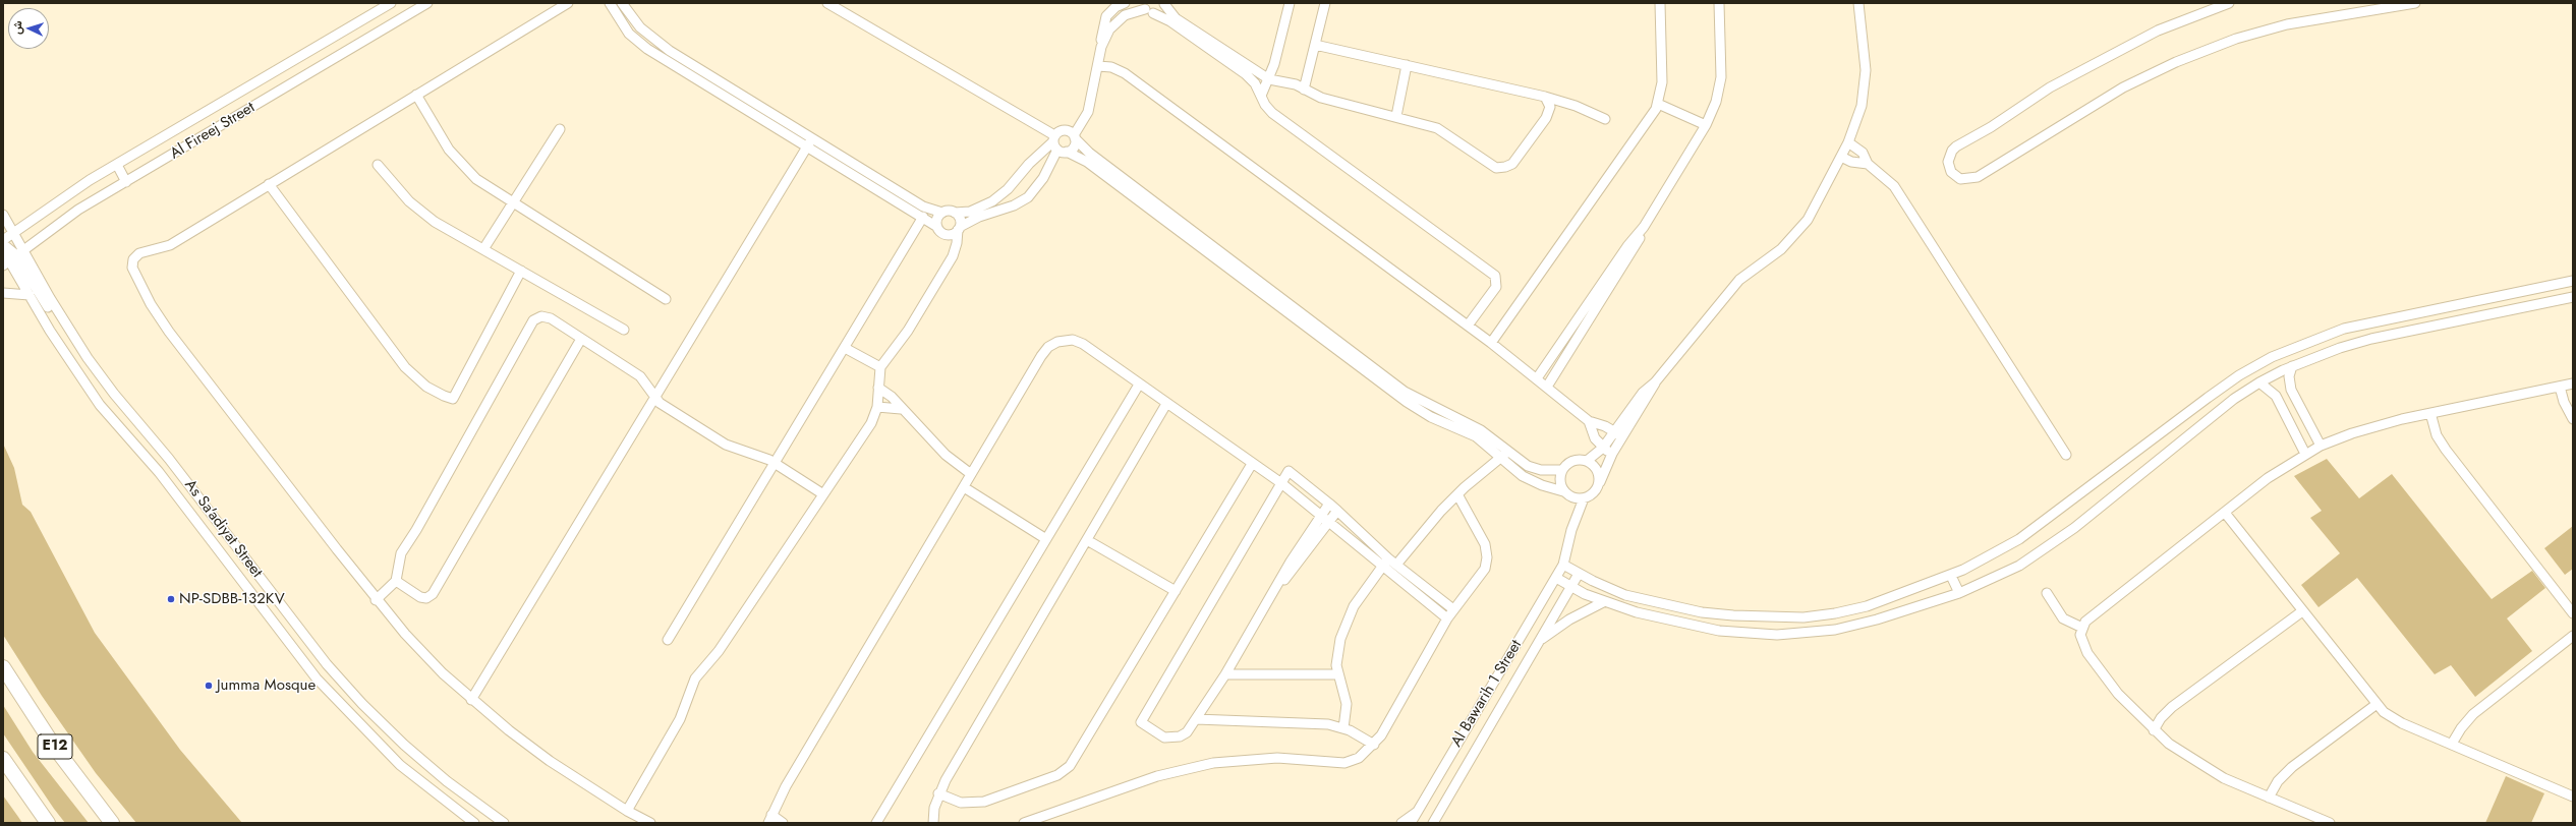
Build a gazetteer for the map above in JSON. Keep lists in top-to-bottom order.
{
  "streets": {
    "highway": ["E12"],
    "street": ["Al Fireej Street", "As Sa'adiyat Street", "Al Bawarih 1 Street"]
  },
  "crossings": [
    ["Al Fireej Street", "As Sa'adiyat Street"]
  ],
  "places": ["NP-SDBB-132KV", "Jumma Mosque"],
  "north": "left"
}
